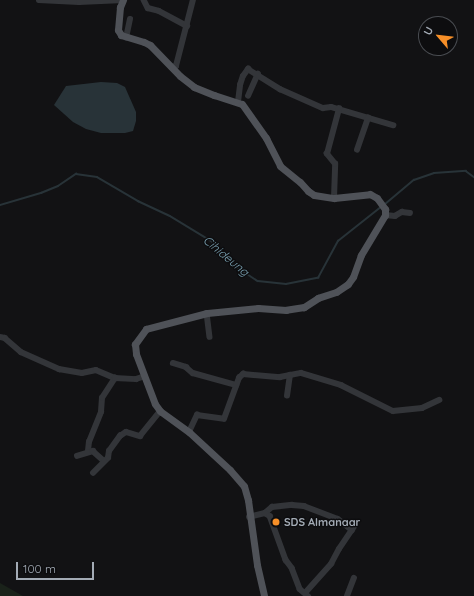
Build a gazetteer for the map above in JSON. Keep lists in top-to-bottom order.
{
  "water": ["Cihideung"],
  "places": ["SDS Almanaar"],
  "scale_bar": "100 m",
  "north": "top left"
}
